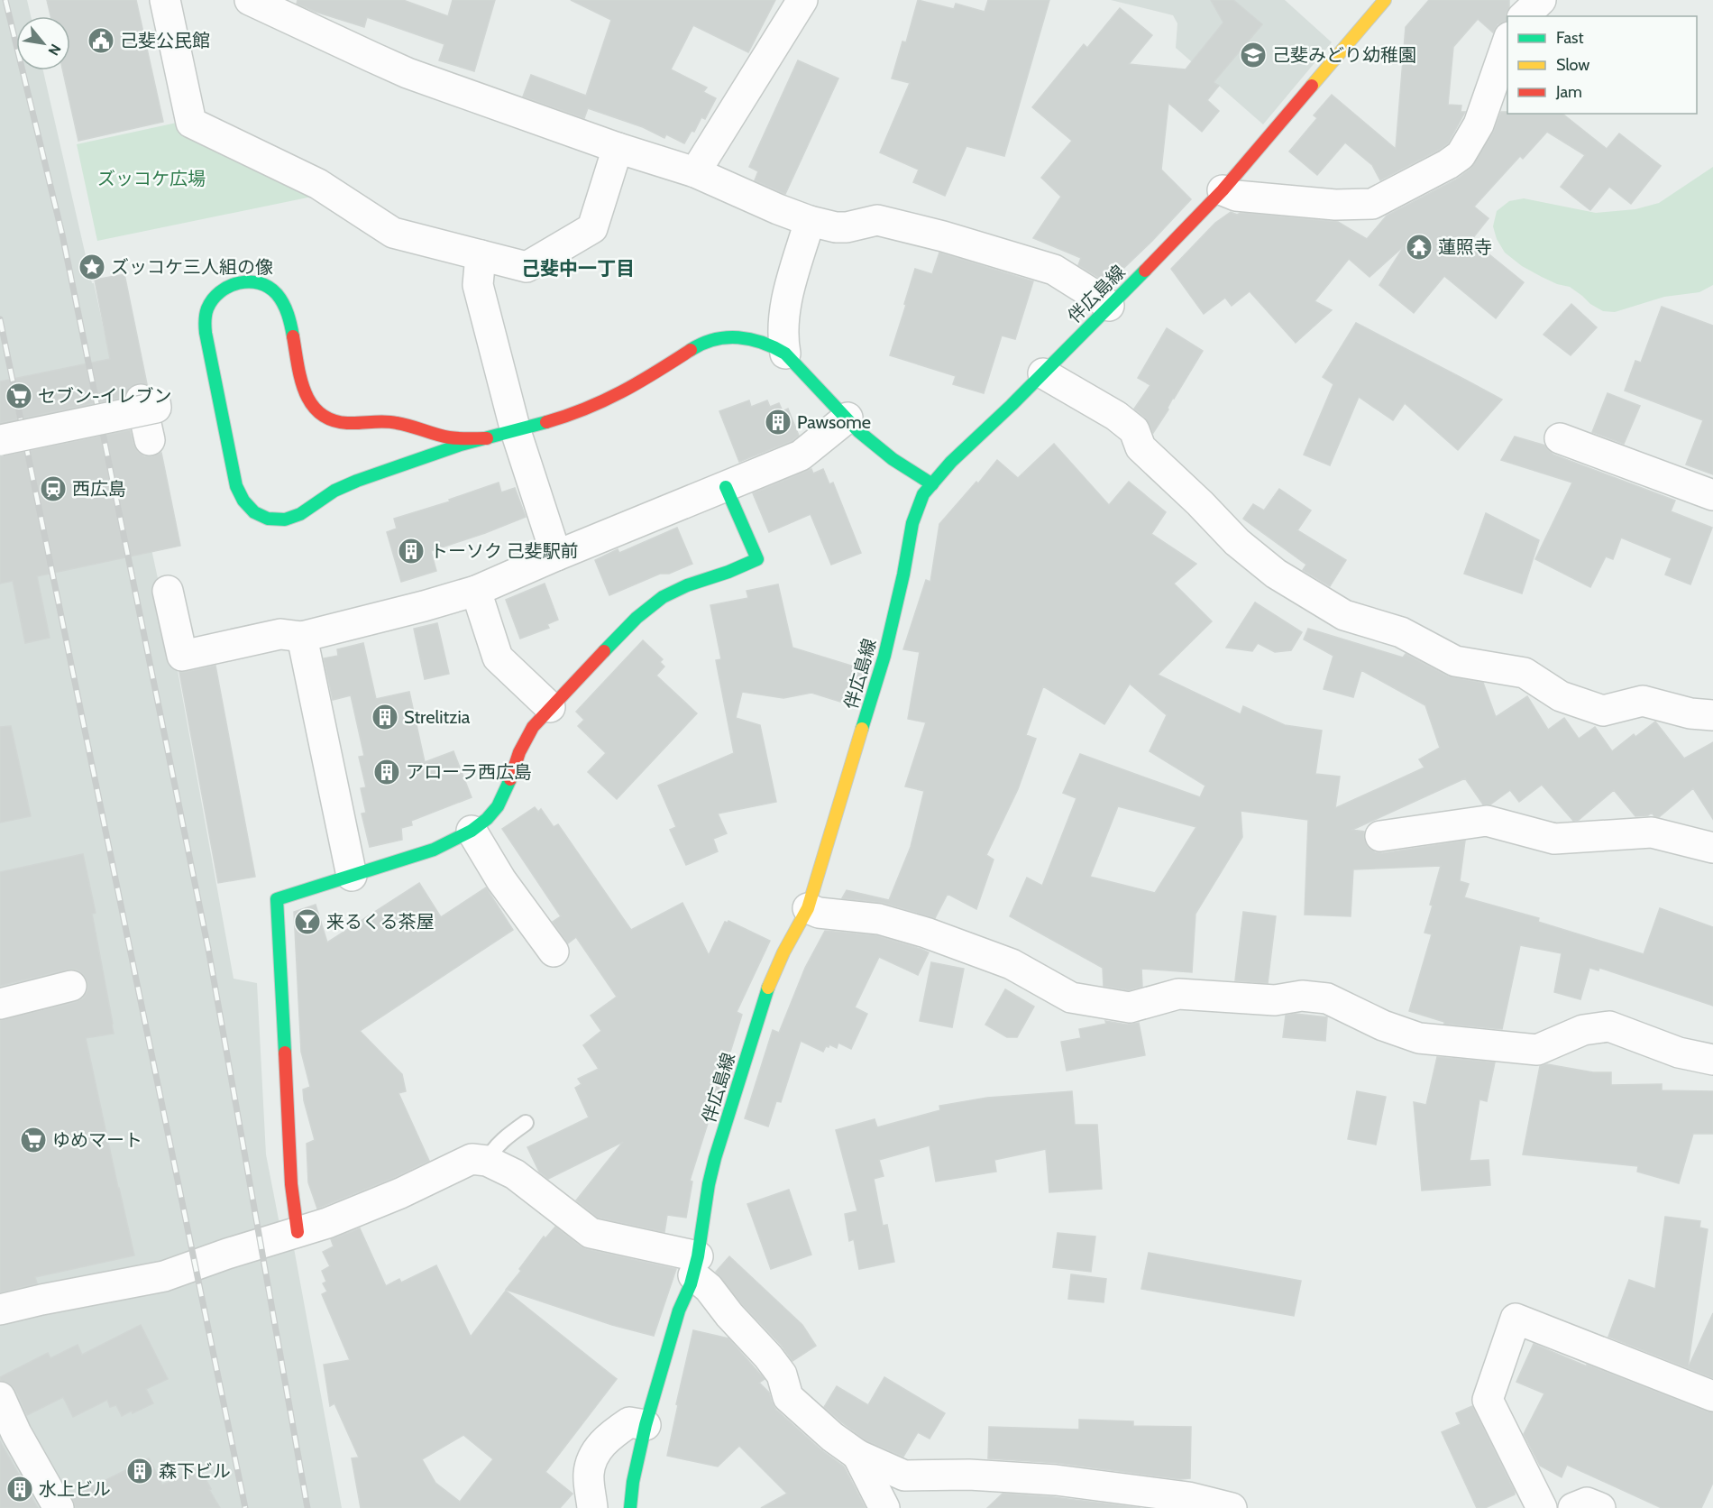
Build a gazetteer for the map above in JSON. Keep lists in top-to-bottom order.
{
  "streets": {
    "street": ["伴広島線"]
  },
  "districts": ["己斐中一丁目"],
  "parks": ["ズッコケ広場"],
  "places": {
    "public building": ["己斐公民館"],
    "school or university": ["己斐みどり幼稚園"],
    "temple": ["蓮照寺"],
    "place": ["ズッコケ三人組の像"],
    "supermarket": ["セブン-イレブン", "ゆめマート"],
    "building": [
      "Pawsome",
      "トーソク 己斐駅前",
      "Strelitzia",
      "アローラ西広島",
      "森下ビル",
      "水上ビル"
    ],
    "station": ["西広島"],
    "bar": ["来るくる茶屋"]
  },
  "legend": ["Fast", "Slow", "Jam"],
  "north": "bottom right"
}
